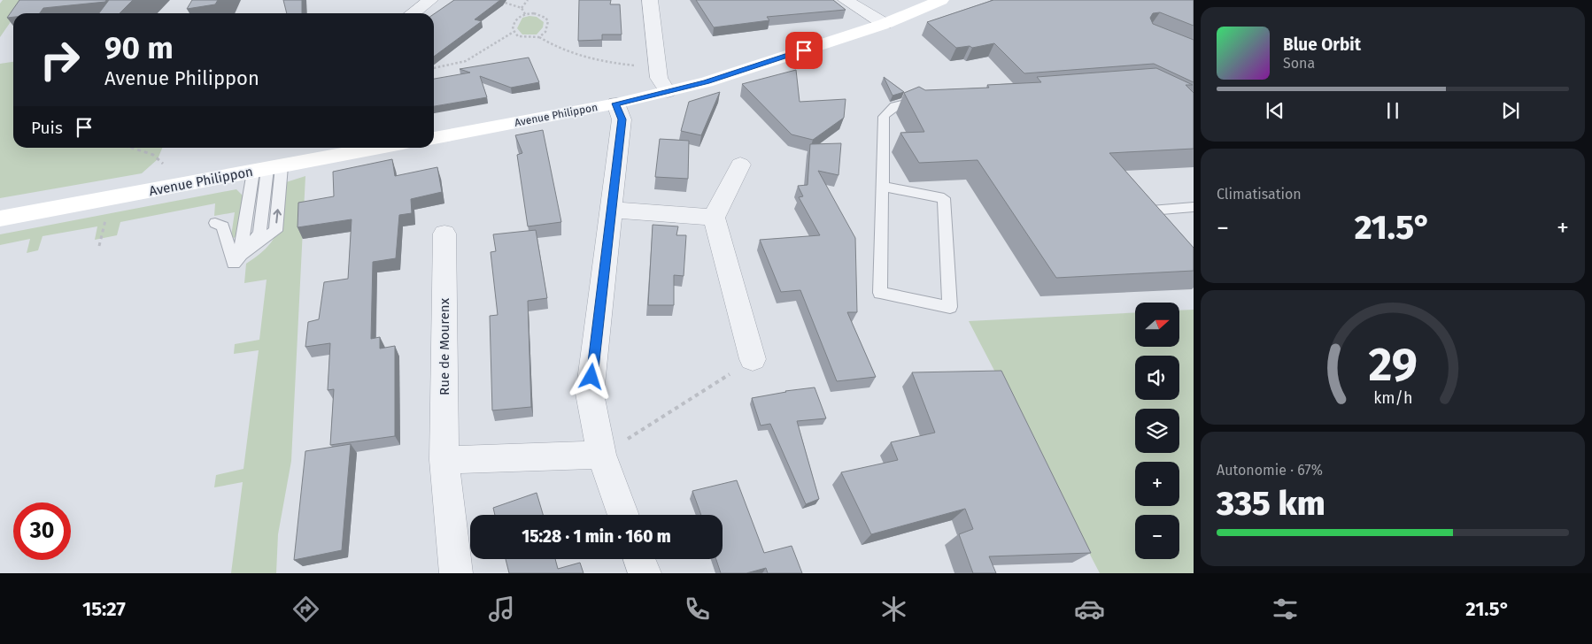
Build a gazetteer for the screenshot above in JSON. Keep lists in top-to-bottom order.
{
  "streets": {
    "street": ["Avenue Philippon", "Rue de Mourenx"]
  },
  "north": "right",
  "page": {
    "turn": ["90 m", "Avenue Philippon"],
    "song": ["Blue Orbit", "Sona"],
    "then": "Puis",
    "tile": [
      "Climatisation",
      ["Autonomie · 67%", "335 km"]
    ],
    "heat": ["−", "21.5°", "+"],
    "map_buttons": ["+", "−"],
    "limit": "30",
    "trip": "15:28 · 1 min · 160 m",
    "tabs": ["15:27", "21.5°"],
    "gauge": ["29", "km/h"]
  }
}
